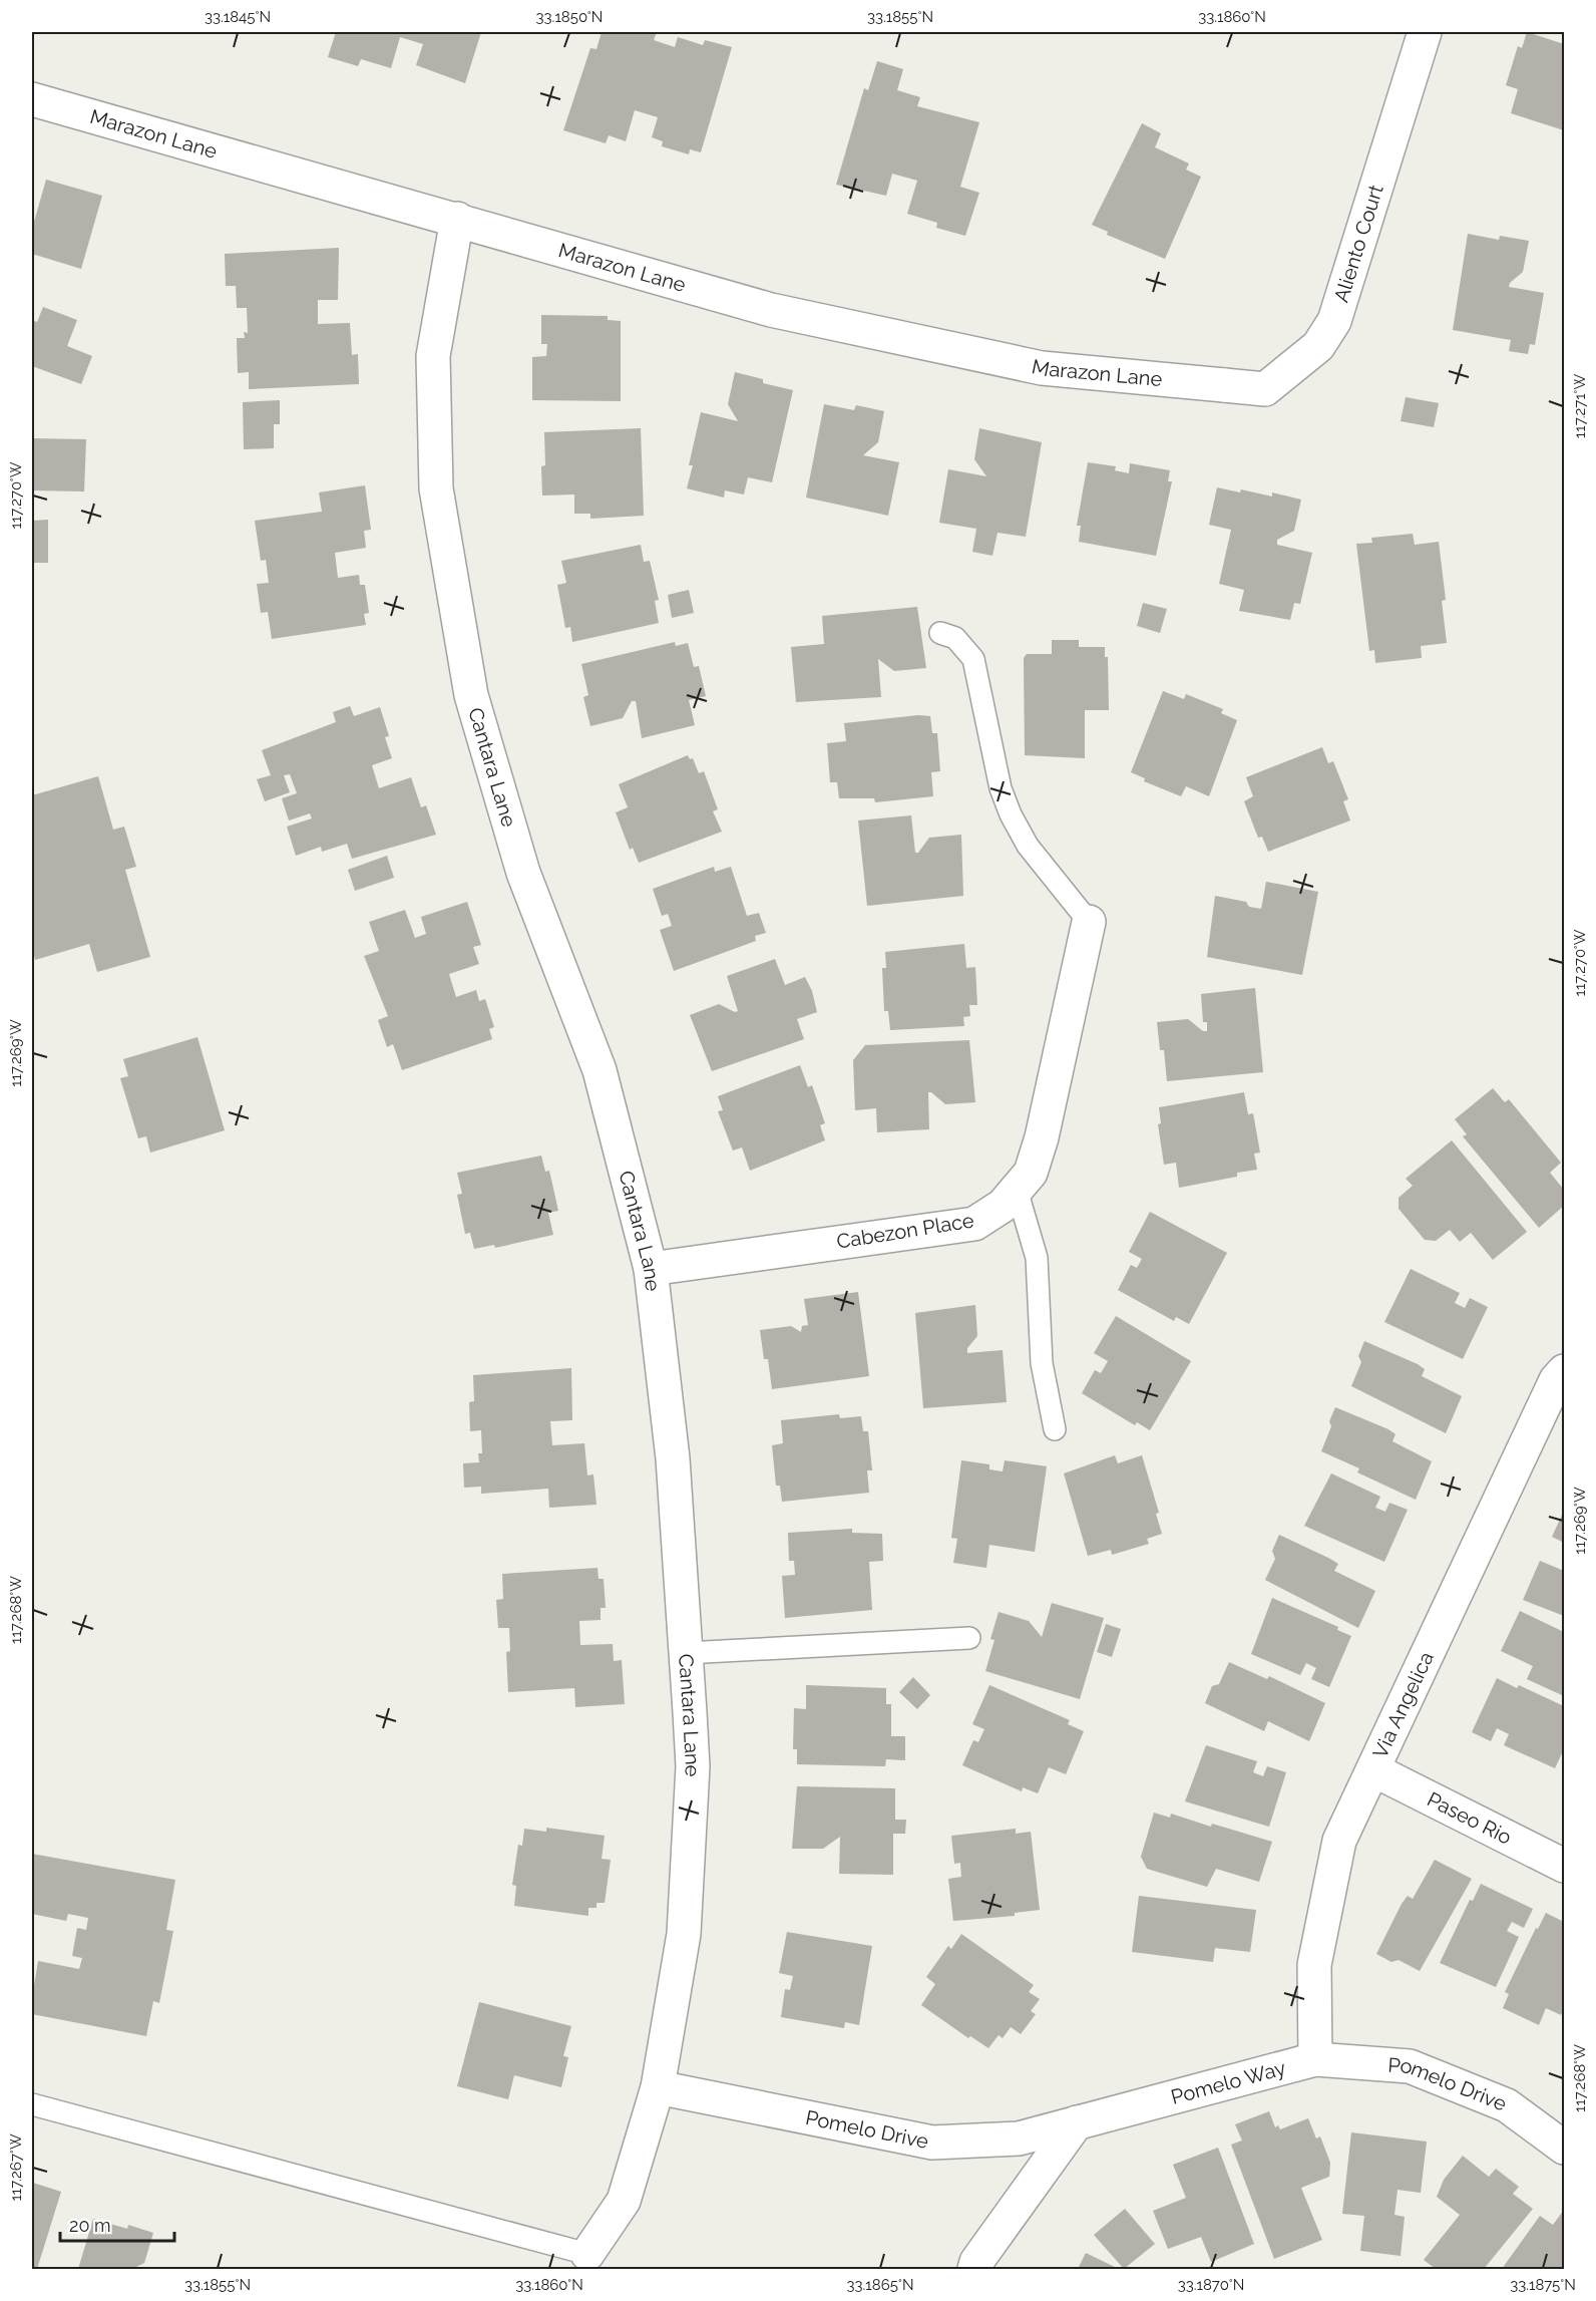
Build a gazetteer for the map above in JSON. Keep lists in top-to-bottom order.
{
  "streets": {
    "street": [
      "Marazon Lane",
      "Aliento Court",
      "Cantara Lane",
      "Cabezon Place",
      "Via Angelica",
      "Paseo Rio",
      "Pomelo Way",
      "Pomelo Drive"
    ]
  },
  "crossings": [
    ["Marazon Lane", "Aliento Court"],
    ["Marazon Lane", "Cantara Lane"],
    ["Cantara Lane", "Cabezon Place"],
    ["Cantara Lane", "Pomelo Drive"],
    ["Via Angelica", "Paseo Rio"],
    ["Via Angelica", "Pomelo Way"],
    ["Via Angelica", "Pomelo Drive"],
    ["Pomelo Way", "Pomelo Drive"]
  ],
  "scale_bar": "20 m",
  "coordinates": [
    "33.1845°N",
    "33.1850°N",
    "33.1855°N",
    "33.1860°N",
    "117.271°W",
    "117.270°W",
    "117.269°W",
    "117.268°W",
    "117.267°W",
    "33.1865°N",
    "33.1870°N",
    "33.1875°N"
  ]
}
